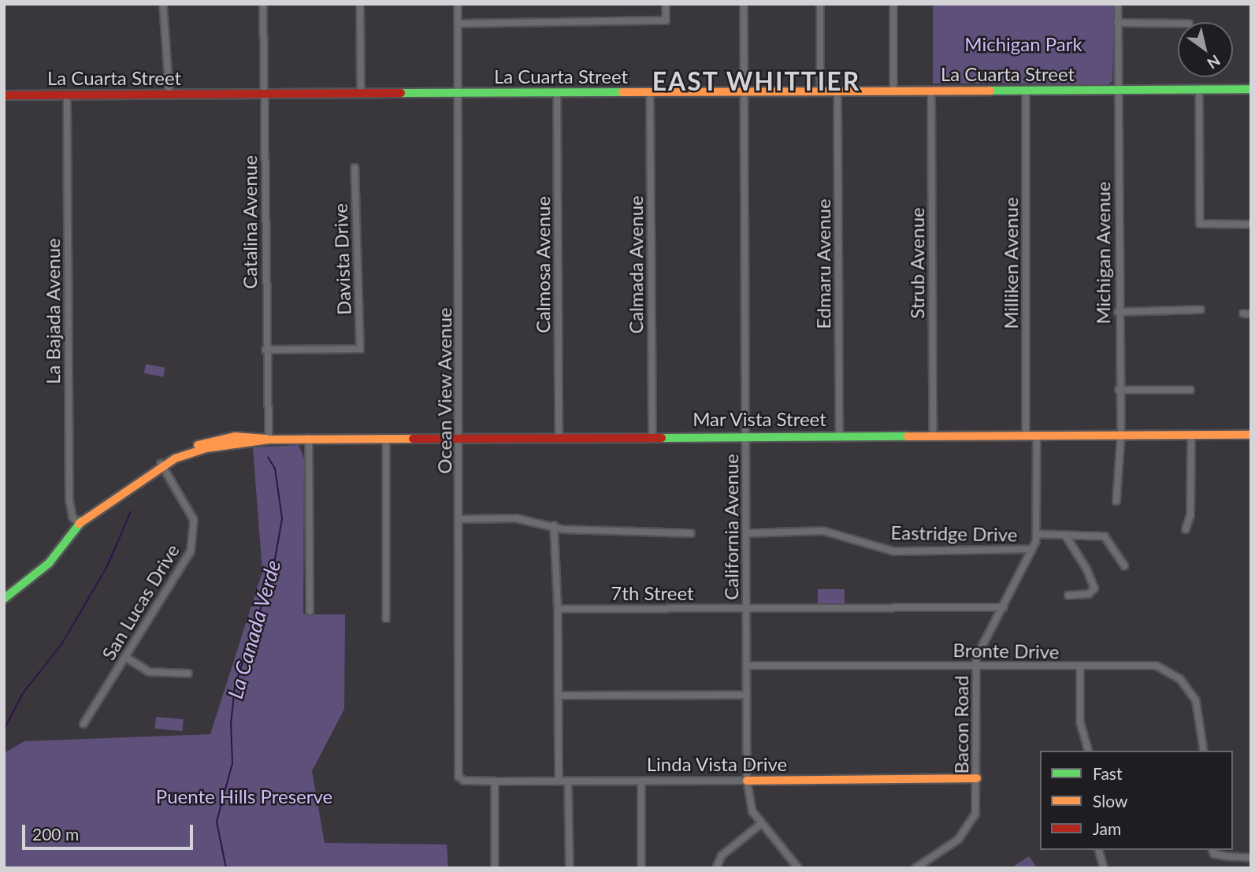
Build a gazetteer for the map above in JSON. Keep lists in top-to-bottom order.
{
  "streets": {
    "street": [
      "La Cuarta Street",
      "Catalina Avenue",
      "Michigan Avenue",
      "Davista Drive",
      "Strub Avenue",
      "Milliken Avenue",
      "Edmaru Avenue",
      "Calmosa Avenue",
      "Calmada Avenue",
      "La Bajada Avenue",
      "Ocean View Avenue",
      "Mar Vista Street",
      "California Avenue",
      "Eastridge Drive",
      "7th Street",
      "San Lucas Drive",
      "Bronte Drive",
      "Bacon Road",
      "Linda Vista Drive"
    ]
  },
  "crossings": [
    ["La Cuarta Street", "Catalina Avenue"],
    ["La Cuarta Street", "Michigan Avenue"],
    ["La Cuarta Street", "Strub Avenue"],
    ["La Cuarta Street", "Milliken Avenue"],
    ["La Cuarta Street", "Edmaru Avenue"],
    ["La Cuarta Street", "Calmosa Avenue"],
    ["La Cuarta Street", "Calmada Avenue"],
    ["La Cuarta Street", "La Bajada Avenue"],
    ["La Cuarta Street", "Ocean View Avenue"],
    ["La Cuarta Street", "California Avenue"],
    ["Catalina Avenue", "Davista Drive"],
    ["Catalina Avenue", "Mar Vista Street"],
    ["Michigan Avenue", "Mar Vista Street"],
    ["Strub Avenue", "Mar Vista Street"],
    ["Milliken Avenue", "Mar Vista Street"],
    ["Edmaru Avenue", "Mar Vista Street"],
    ["Calmosa Avenue", "Mar Vista Street"],
    ["Calmada Avenue", "Mar Vista Street"],
    ["La Bajada Avenue", "Mar Vista Street"],
    ["Ocean View Avenue", "Mar Vista Street"],
    ["Ocean View Avenue", "Linda Vista Drive"],
    ["Mar Vista Street", "California Avenue"],
    ["Mar Vista Street", "San Lucas Drive"],
    ["Mar Vista Street", "Bacon Road"],
    ["California Avenue", "Eastridge Drive"],
    ["California Avenue", "7th Street"],
    ["California Avenue", "Bronte Drive"],
    ["California Avenue", "Linda Vista Drive"],
    ["Eastridge Drive", "Bacon Road"],
    ["7th Street", "Bacon Road"],
    ["Bronte Drive", "Bacon Road"],
    ["Bacon Road", "Linda Vista Drive"]
  ],
  "districts": ["EAST WHITTIER"],
  "water": ["La Canada Verde"],
  "parks": ["Michigan Park", "Puente Hills Preserve"],
  "legend": ["Fast", "Slow", "Jam"],
  "scale_bar": "200 m",
  "north": "bottom right"
}
